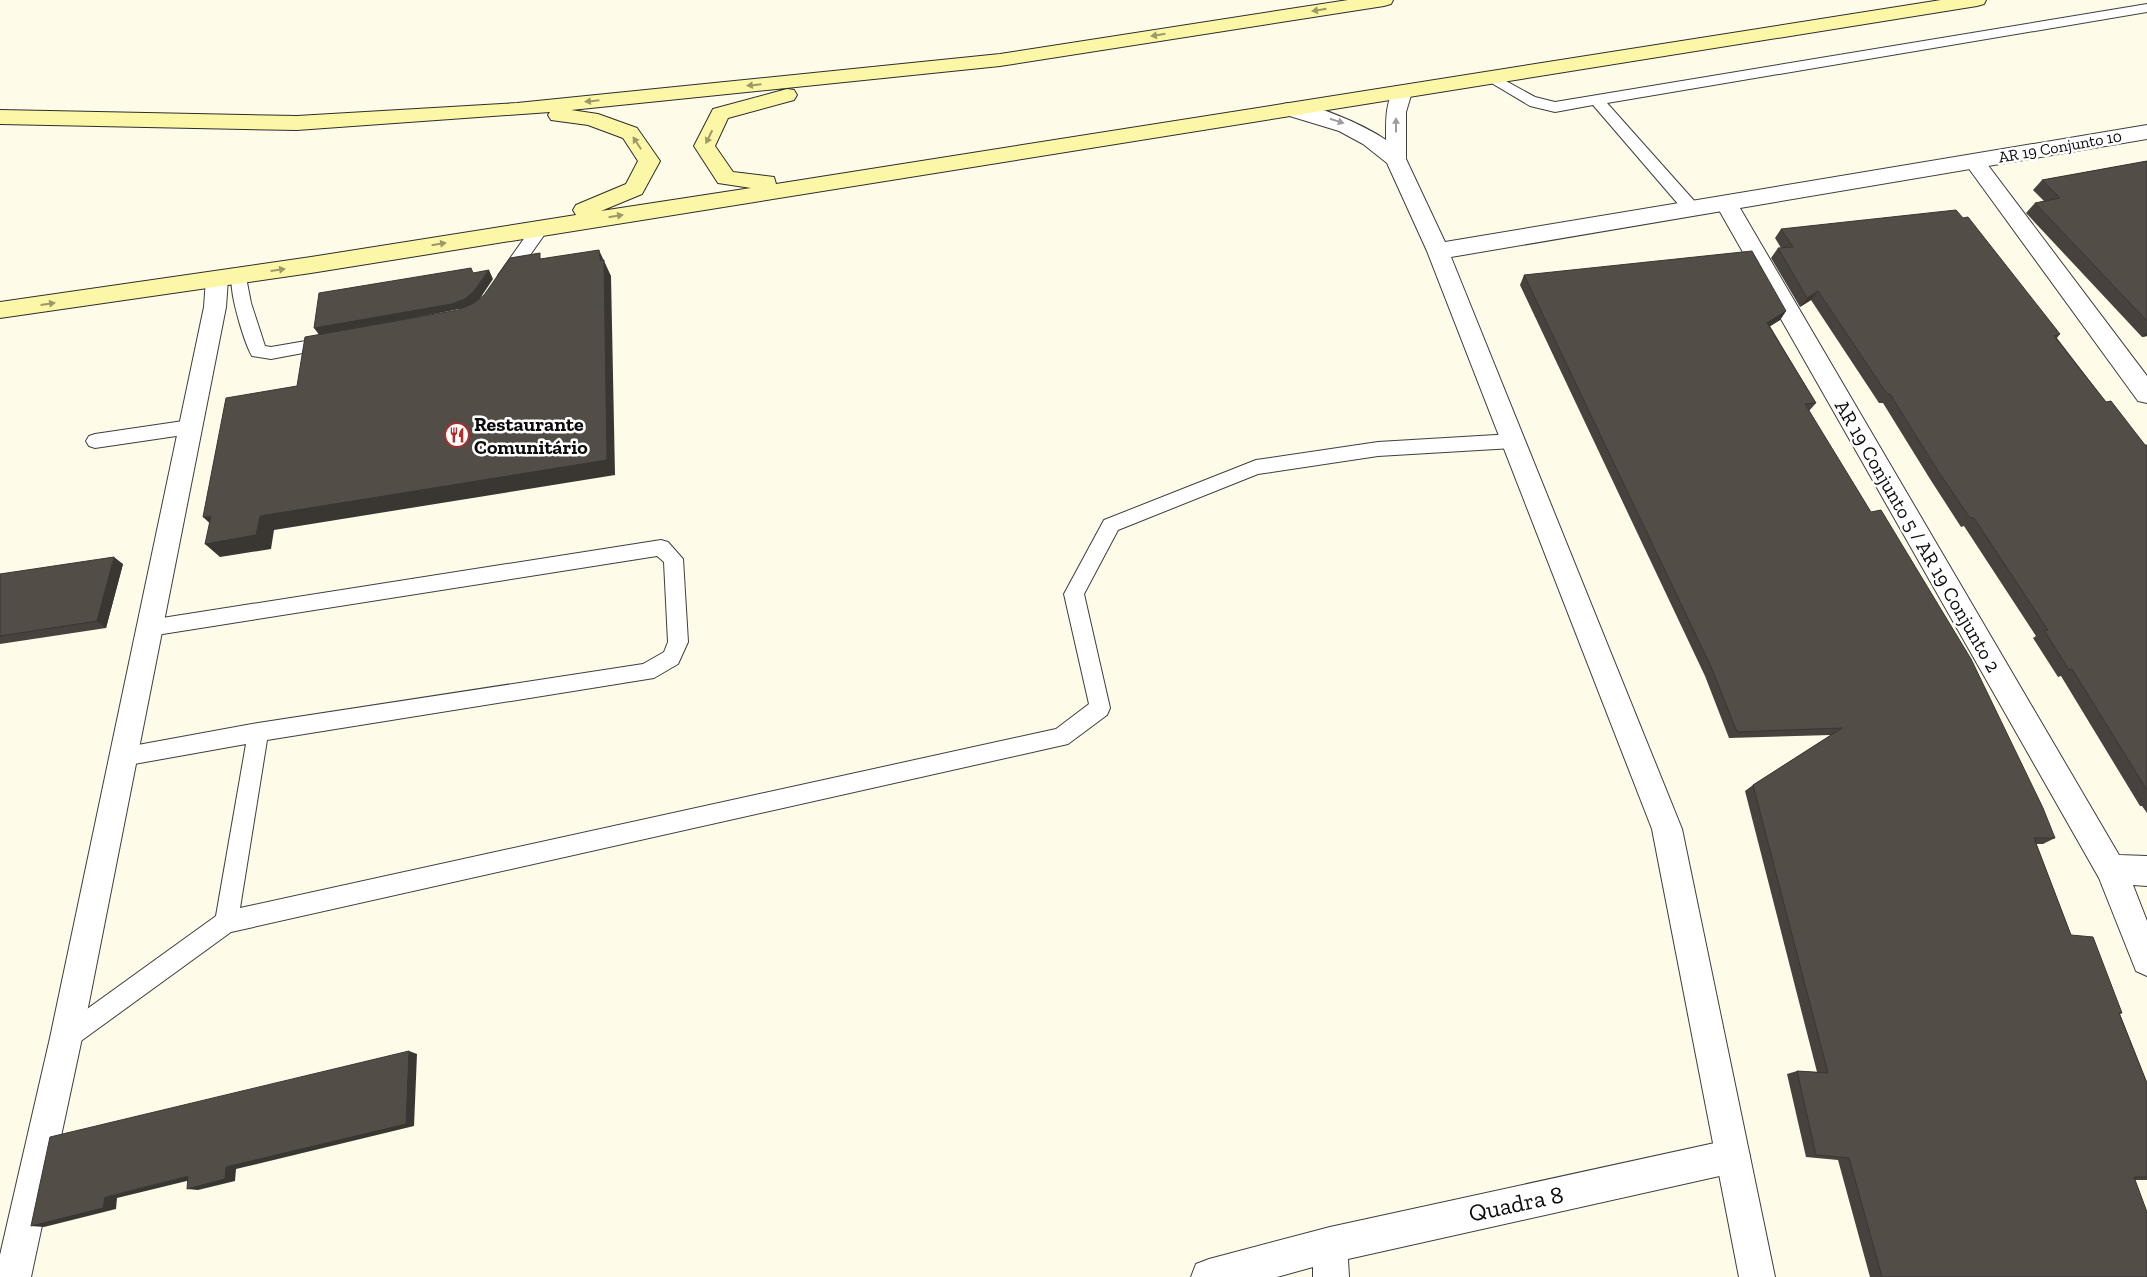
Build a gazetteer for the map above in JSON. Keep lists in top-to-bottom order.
{
  "streets": {
    "street": ["AR 19 Conjunto 10", "AR 19 Conjunto 5 / AR 19 Conjunto 2", "Quadra 8"]
  },
  "crossings": [
    ["AR 19 Conjunto 10", "AR 19 Conjunto 5 / AR 19 Conjunto 2"]
  ],
  "places": {
    "restaurant": ["Restaurante Comunitário"]
  }
}
